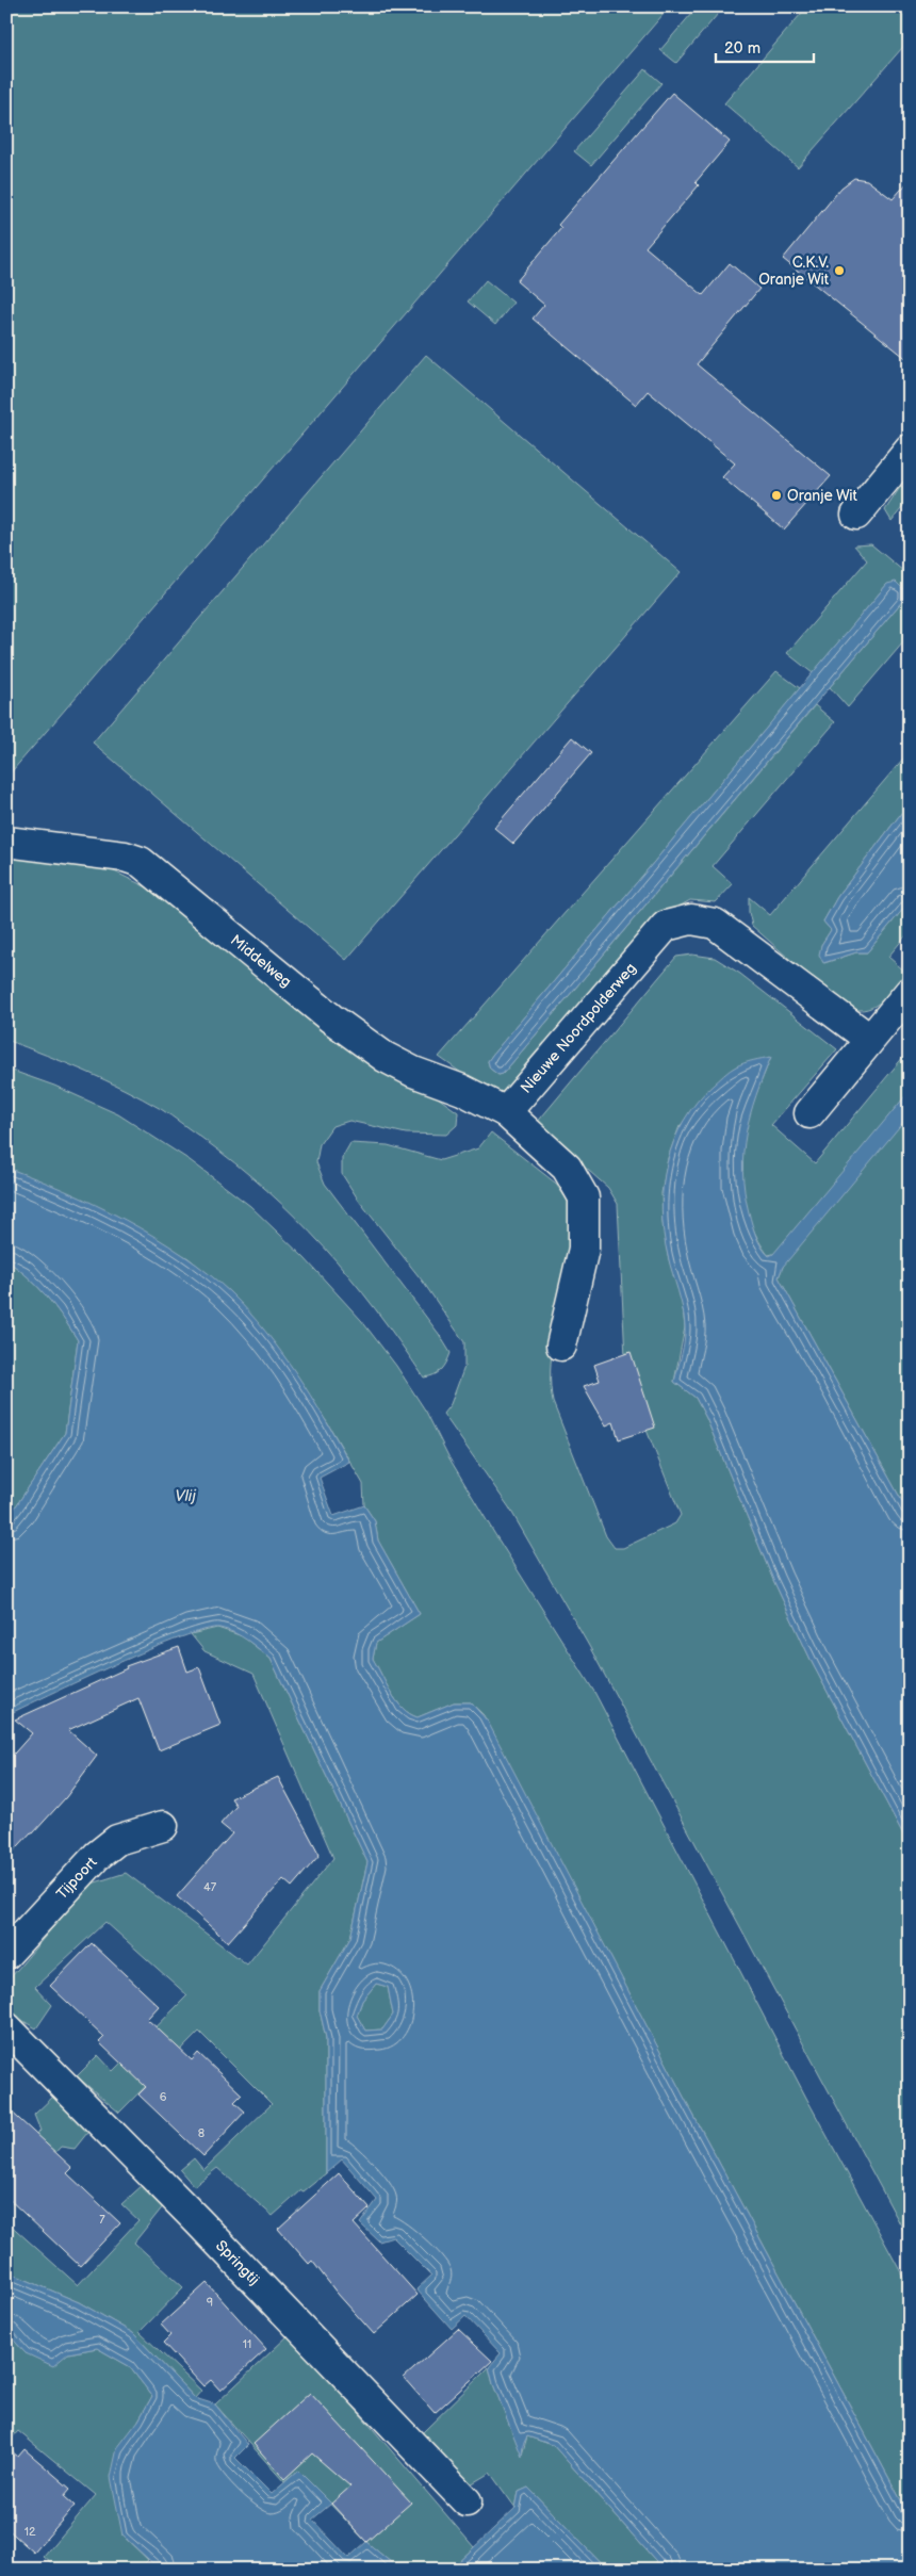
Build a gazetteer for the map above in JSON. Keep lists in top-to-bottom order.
{
  "streets": {
    "street": [
      "Middelweg",
      "Nieuwe Noordpolderweg",
      "Tijpoort",
      "Springtij"
    ]
  },
  "crossings": [
    ["Middelweg", "Nieuwe Noordpolderweg"]
  ],
  "water": ["Vlij"],
  "places": ["C.K.V. Oranje Wit", "Oranje Wit"],
  "house_numbers": [
    "47",
    "6",
    "8",
    "7",
    "9",
    "11",
    "12"
  ],
  "scale_bar": "20 m"
}
